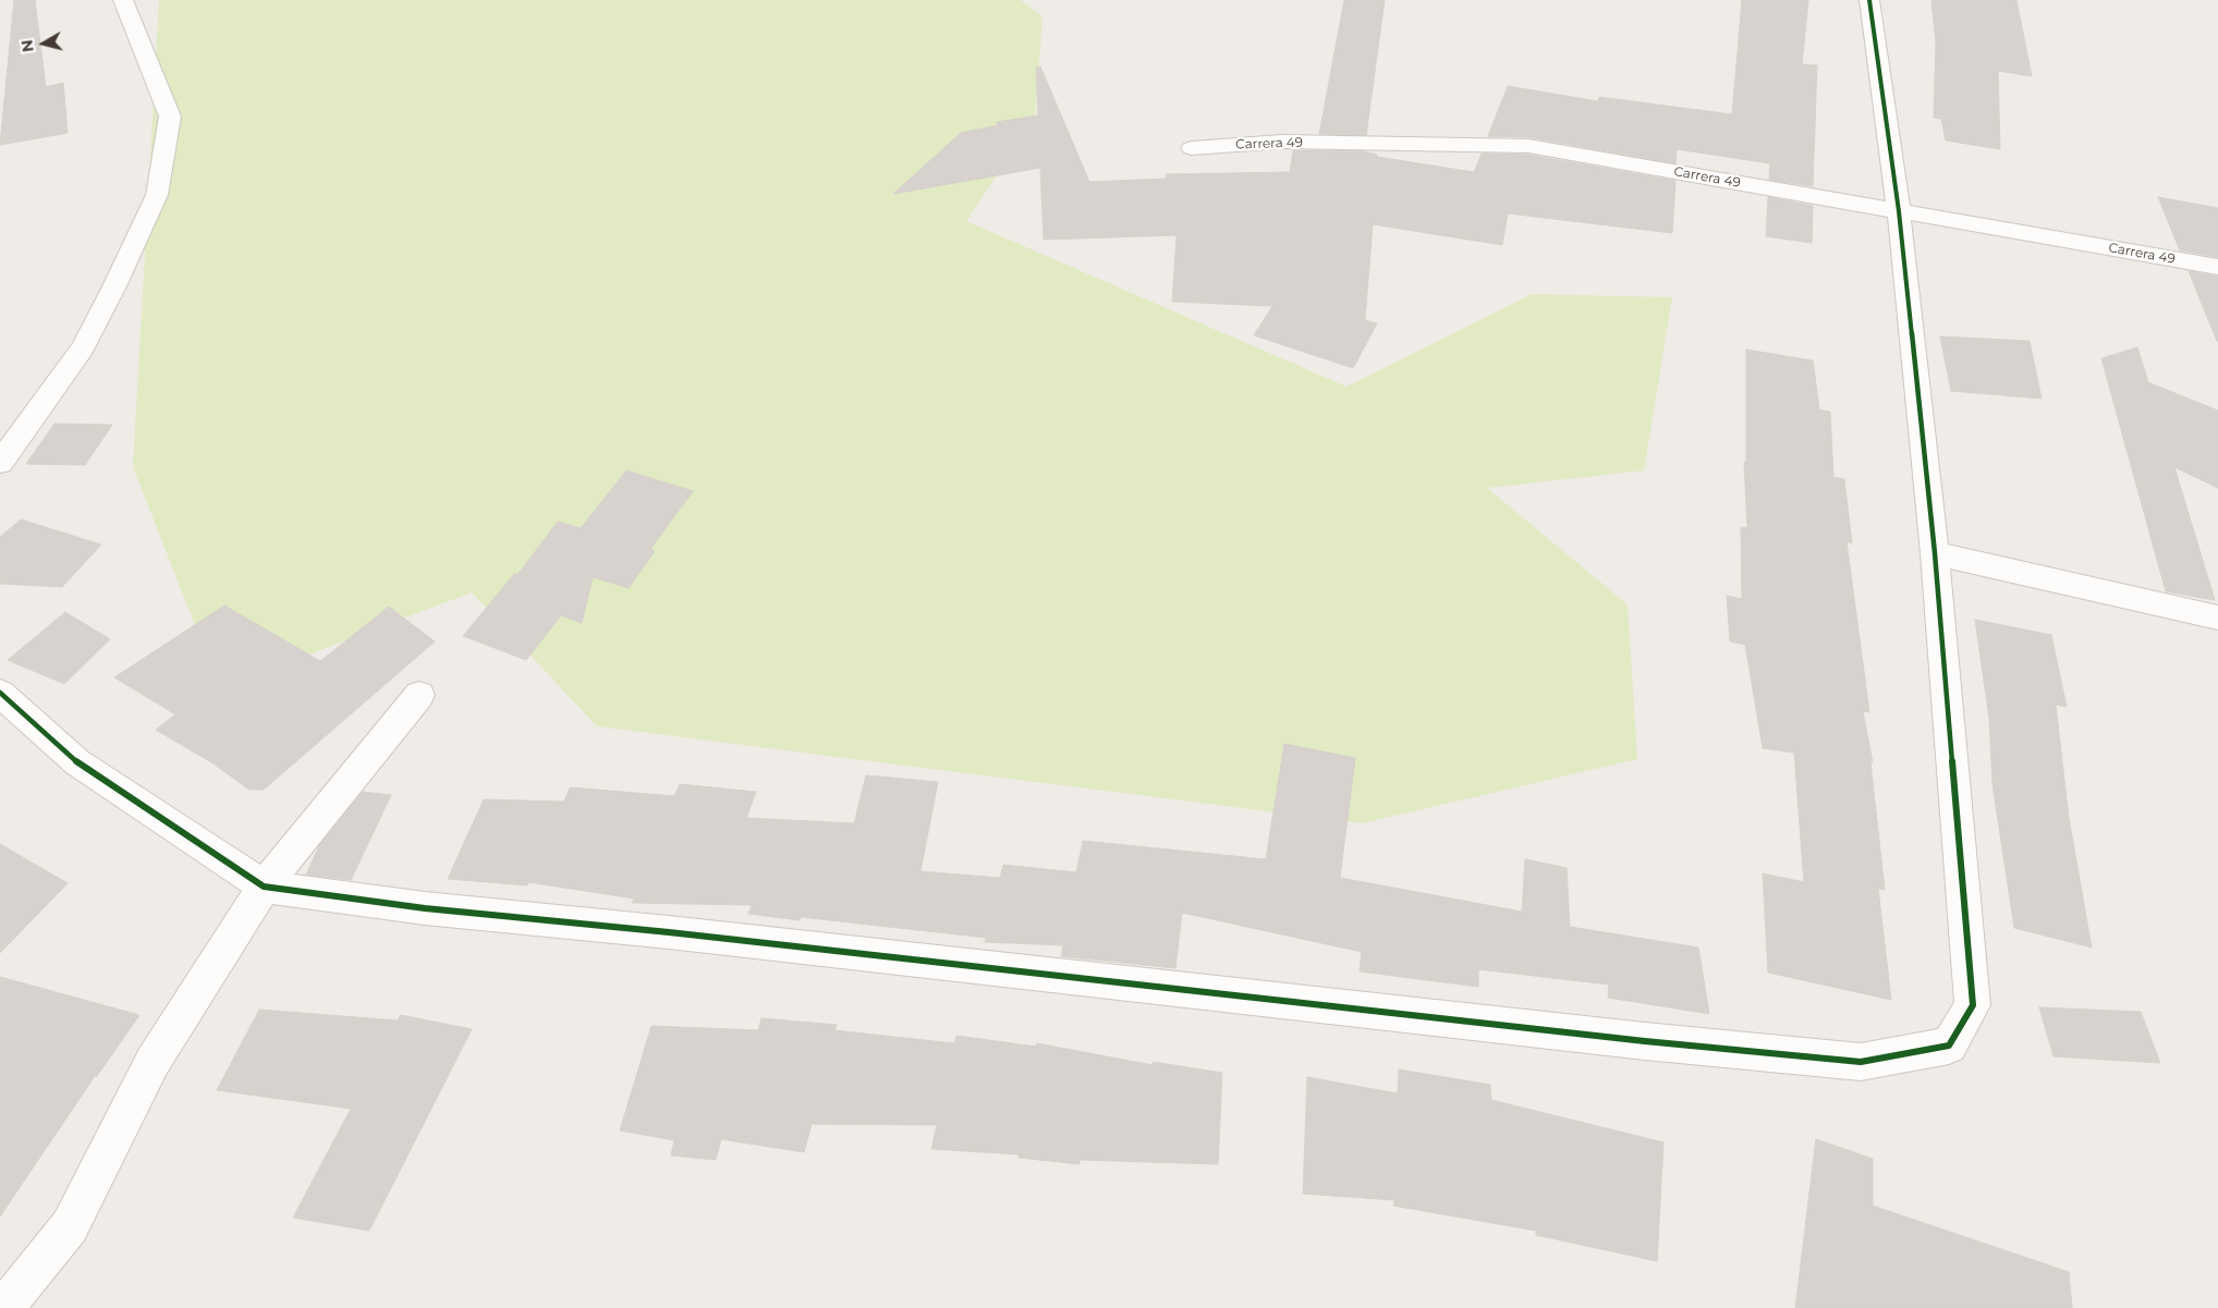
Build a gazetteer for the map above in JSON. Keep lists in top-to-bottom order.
{
  "streets": {
    "street": ["Carrera 49"]
  },
  "north": "left"
}
